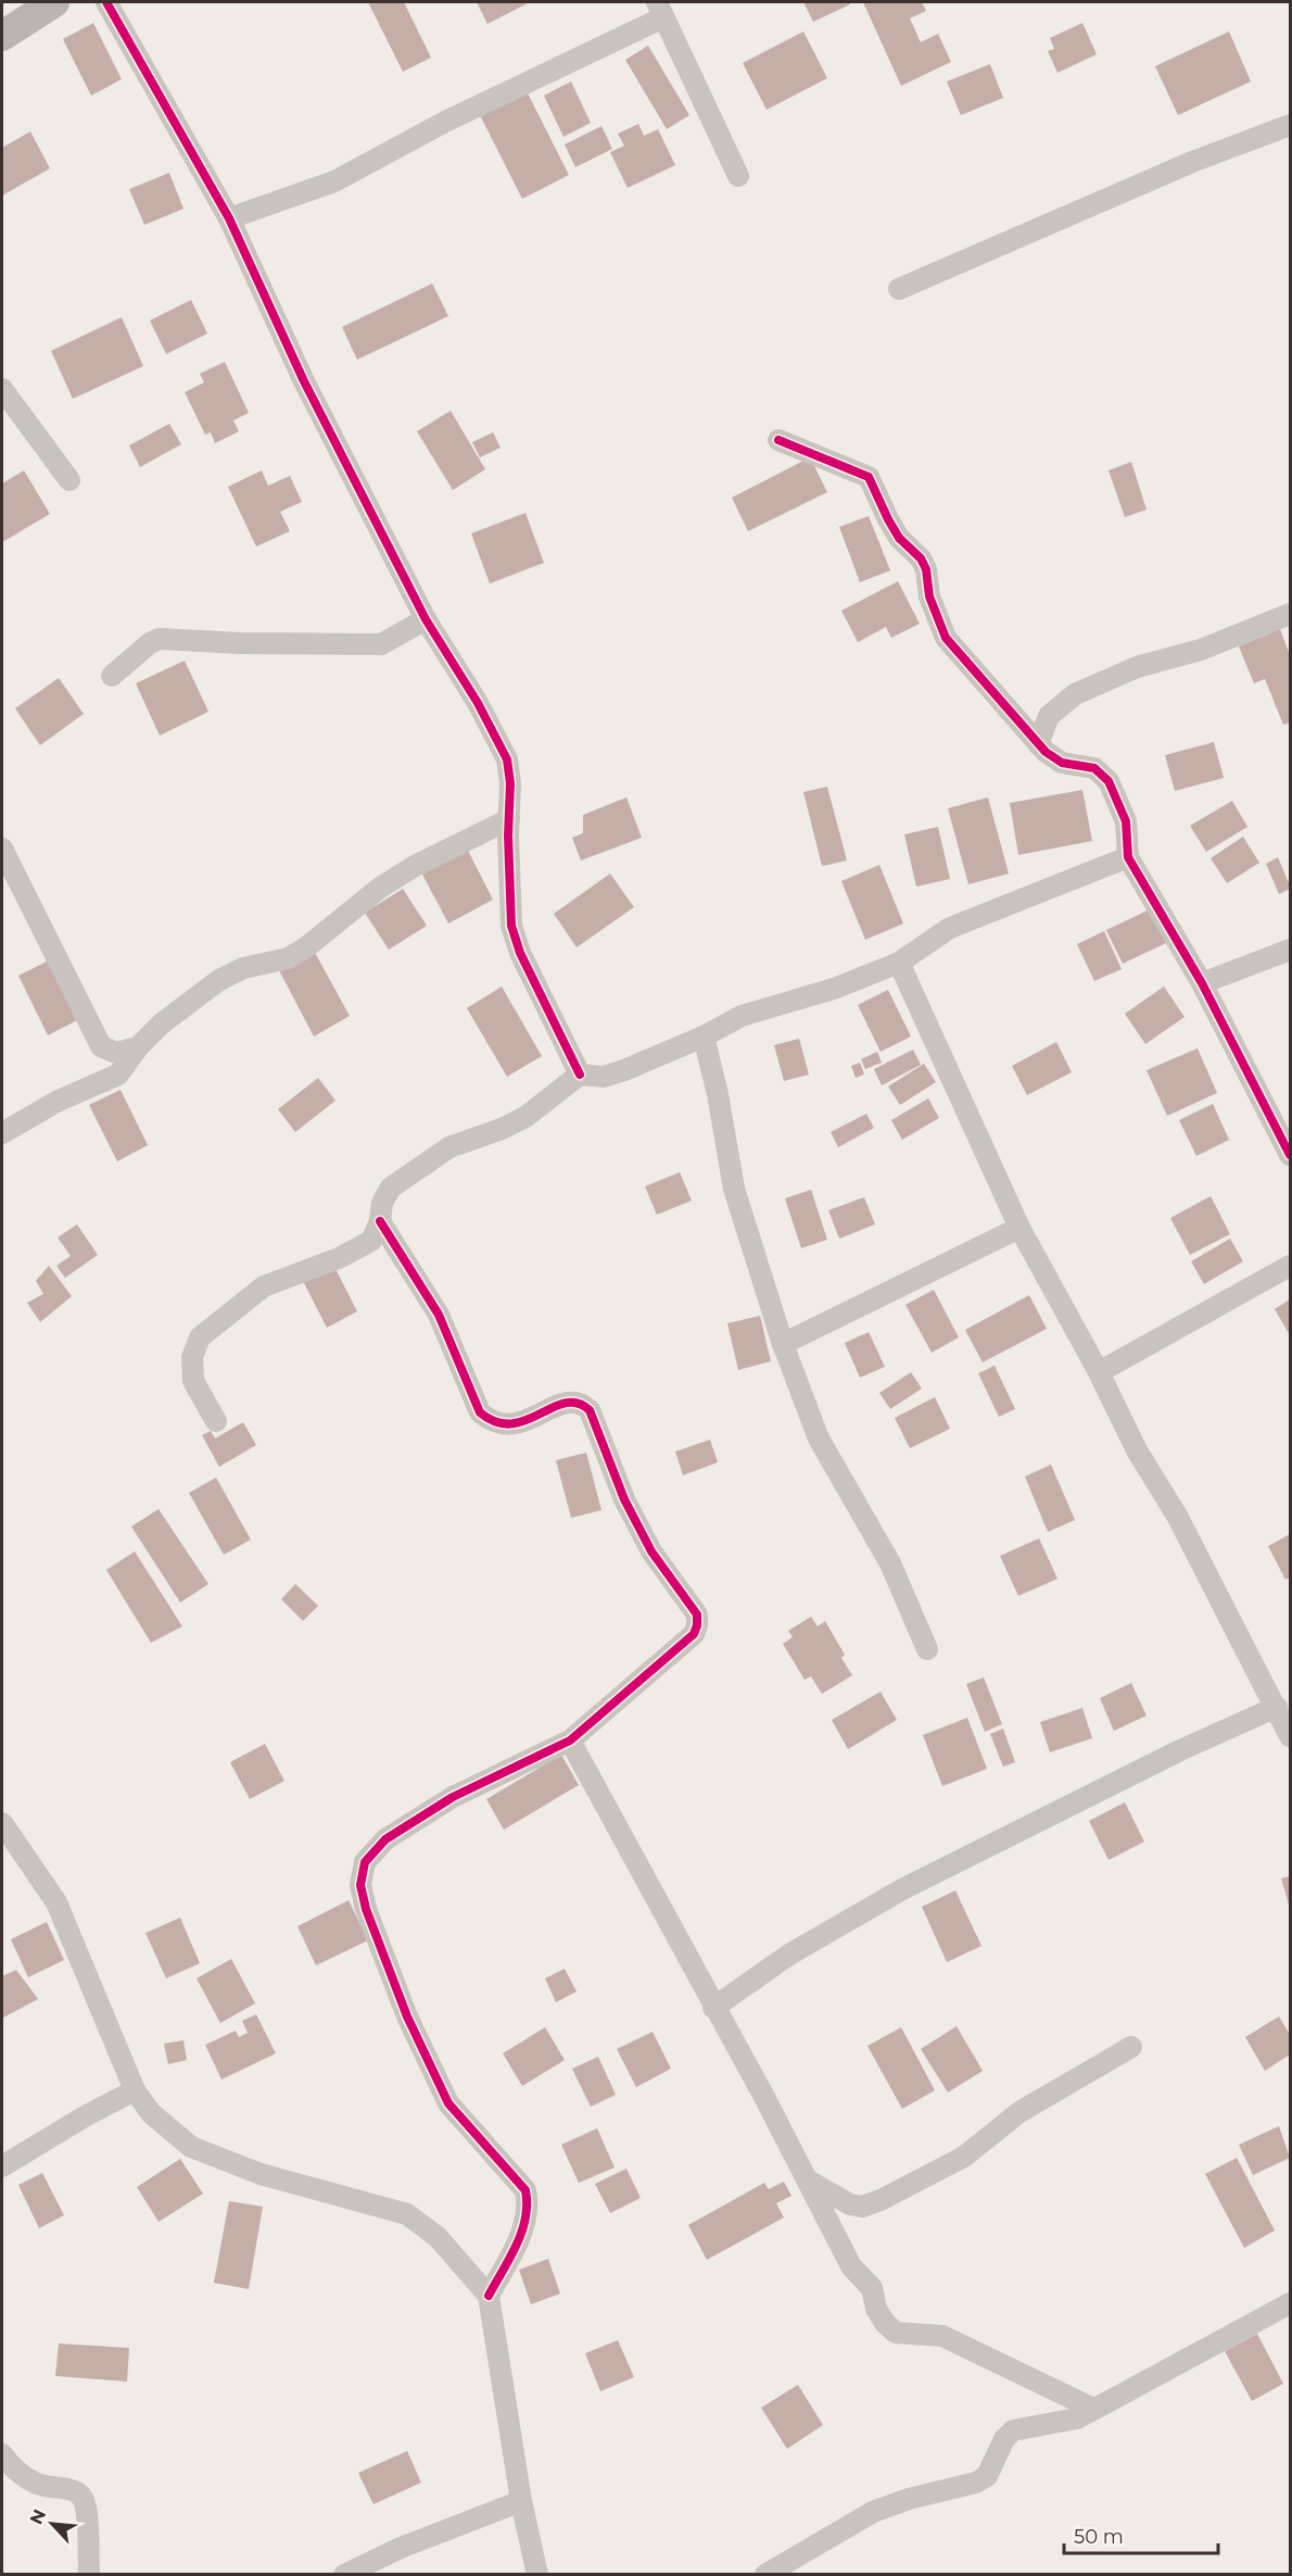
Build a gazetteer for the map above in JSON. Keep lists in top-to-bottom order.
{
  "scale_bar": "50 m",
  "north": "top left"
}
